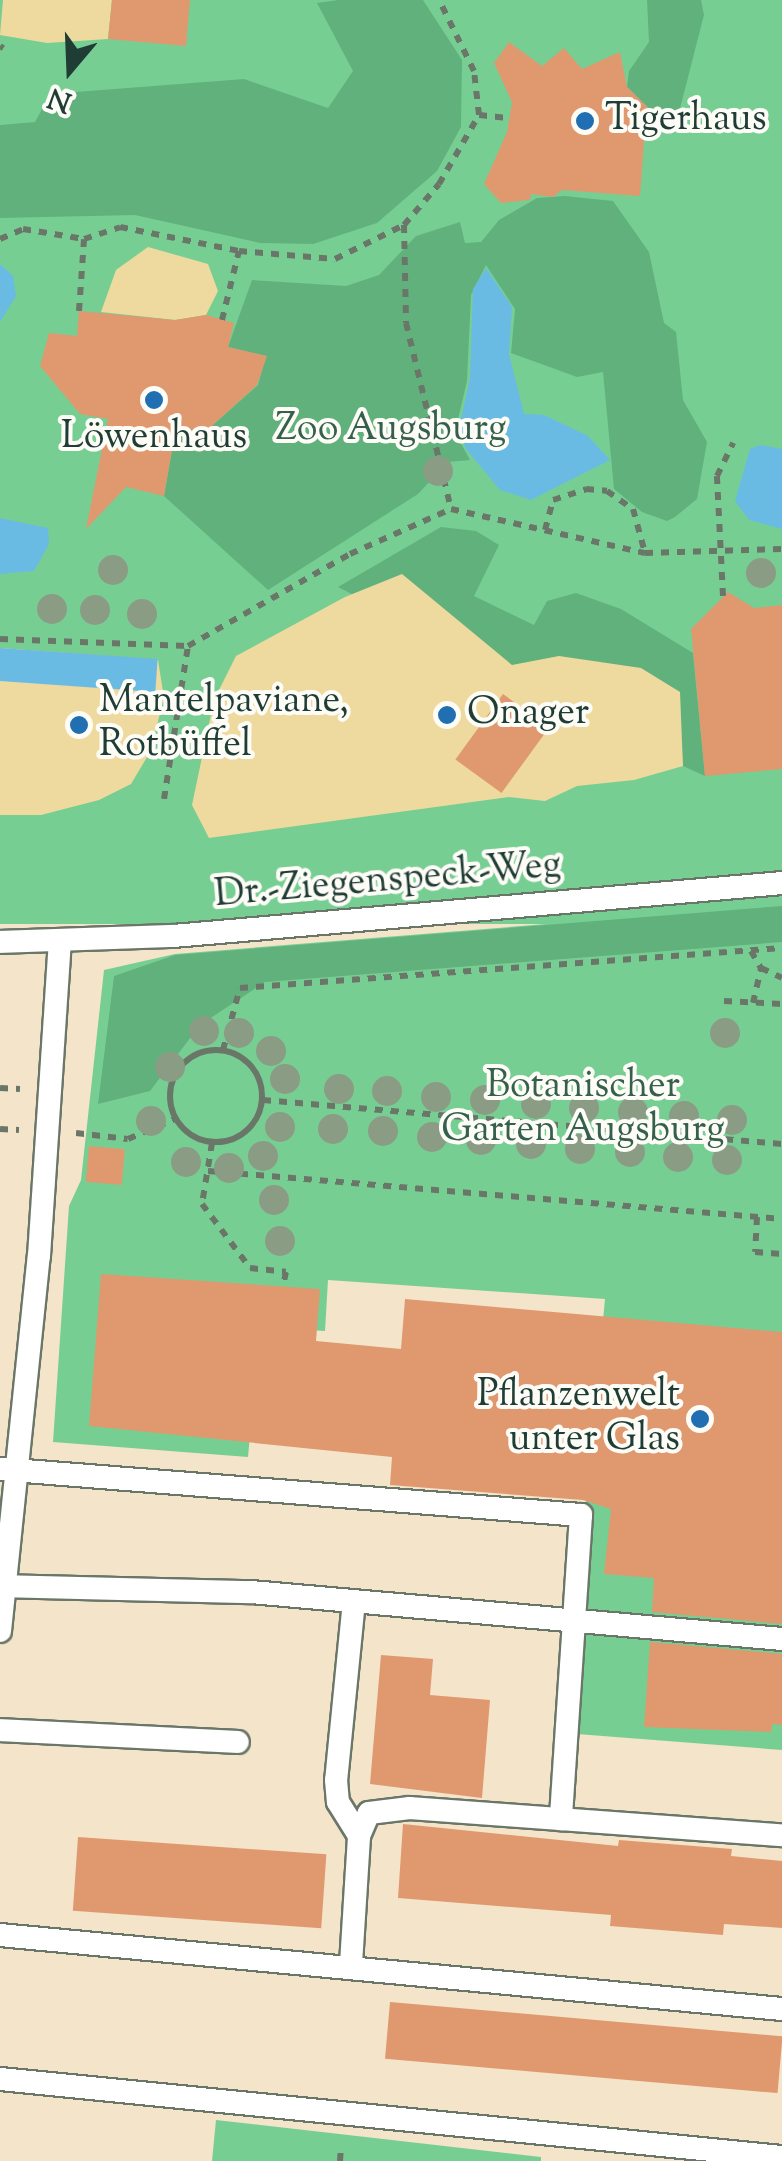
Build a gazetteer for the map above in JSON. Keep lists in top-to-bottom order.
{
  "streets": {
    "lane": ["Dr.-Ziegenspeck-Weg"]
  },
  "parks": ["Zoo Augsburg", "Botanischer Garten Augsburg"],
  "places": [
    "Tigerhaus",
    "Löwenhaus",
    "Onager",
    "Mantelpaviane, Rotbüffel",
    "Pflanzenwelt unter Glas"
  ],
  "north": "bottom"
}
